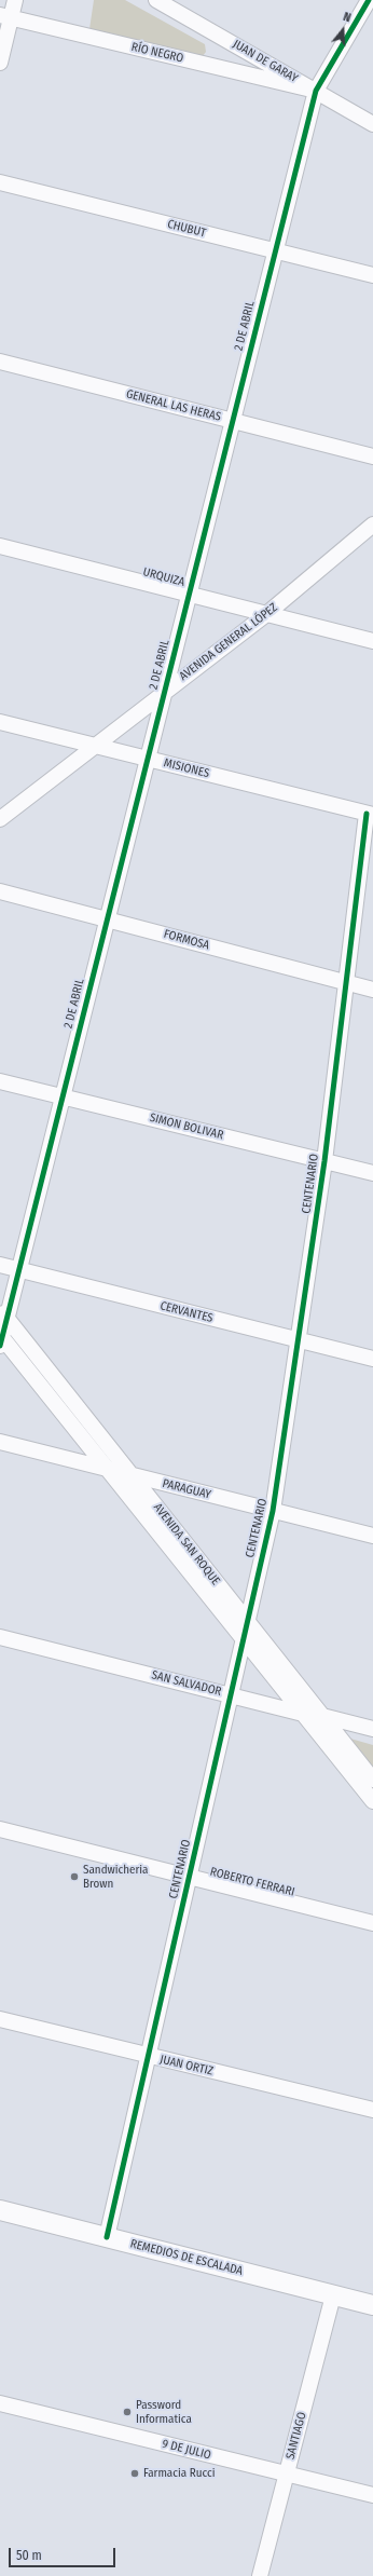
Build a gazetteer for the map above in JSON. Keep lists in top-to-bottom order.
{
  "streets": {
    "main road": ["REMEDIOS DE ESCALADA"],
    "street": [
      "RÍO NEGRO",
      "JUAN DE GARAY",
      "CHUBUT",
      "2 DE ABRIL",
      "GENERAL LAS HERAS",
      "URQUIZA",
      "AVENIDA GENERAL LÓPEZ",
      "MISIONES",
      "FORMOSA",
      "SIMON BOLIVAR",
      "CENTENARIO",
      "CERVANTES",
      "PARAGUAY",
      "AVENIDA SAN ROQUE",
      "SAN SALVADOR",
      "ROBERTO FERRARI",
      "JUAN ORTIZ",
      "SANTIAGO",
      "9 DE JULIO"
    ]
  },
  "crossings": [
    ["RÍO NEGRO", "JUAN DE GARAY"],
    ["RÍO NEGRO", "2 DE ABRIL"],
    ["JUAN DE GARAY", "2 DE ABRIL"],
    ["CHUBUT", "2 DE ABRIL"],
    ["2 DE ABRIL", "GENERAL LAS HERAS"],
    ["2 DE ABRIL", "URQUIZA"],
    ["2 DE ABRIL", "AVENIDA GENERAL LÓPEZ"],
    ["2 DE ABRIL", "MISIONES"],
    ["2 DE ABRIL", "FORMOSA"],
    ["2 DE ABRIL", "SIMON BOLIVAR"],
    ["2 DE ABRIL", "CERVANTES"],
    ["2 DE ABRIL", "AVENIDA SAN ROQUE"],
    ["URQUIZA", "AVENIDA GENERAL LÓPEZ"],
    ["AVENIDA GENERAL LÓPEZ", "MISIONES"],
    ["MISIONES", "CENTENARIO"],
    ["FORMOSA", "CENTENARIO"],
    ["SIMON BOLIVAR", "CENTENARIO"],
    ["CENTENARIO", "CERVANTES"],
    ["CENTENARIO", "PARAGUAY"],
    ["CENTENARIO", "AVENIDA SAN ROQUE"],
    ["CENTENARIO", "SAN SALVADOR"],
    ["CENTENARIO", "ROBERTO FERRARI"],
    ["CENTENARIO", "JUAN ORTIZ"],
    ["CENTENARIO", "REMEDIOS DE ESCALADA"],
    ["PARAGUAY", "AVENIDA SAN ROQUE"],
    ["AVENIDA SAN ROQUE", "SAN SALVADOR"],
    ["REMEDIOS DE ESCALADA", "SANTIAGO"],
    ["SANTIAGO", "9 DE JULIO"]
  ],
  "places": ["Sandwicheria Brown", "Password Informatica", "Farmacia Rucci"],
  "scale_bar": "50 m",
  "north": "top"
}
